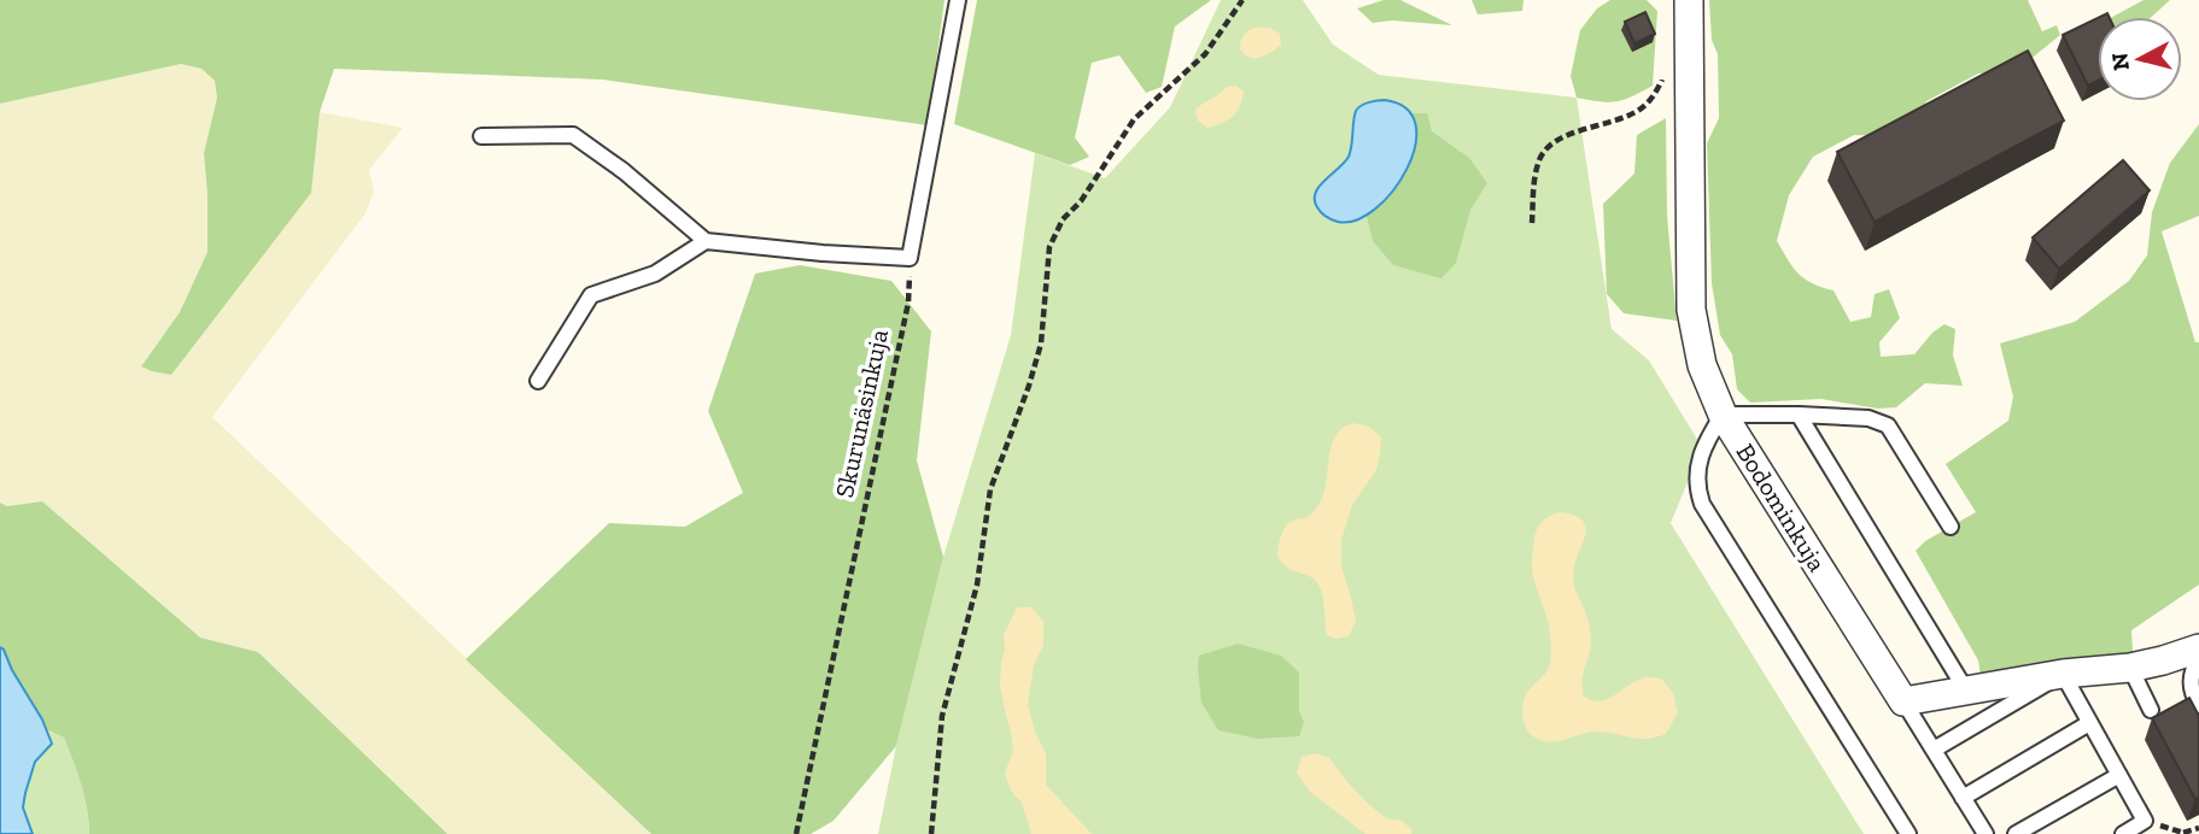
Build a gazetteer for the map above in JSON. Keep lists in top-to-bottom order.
{
  "streets": {
    "street": ["Bodominkuja"],
    "path": ["Skurunäsinkuja"]
  },
  "north": "left"
}
